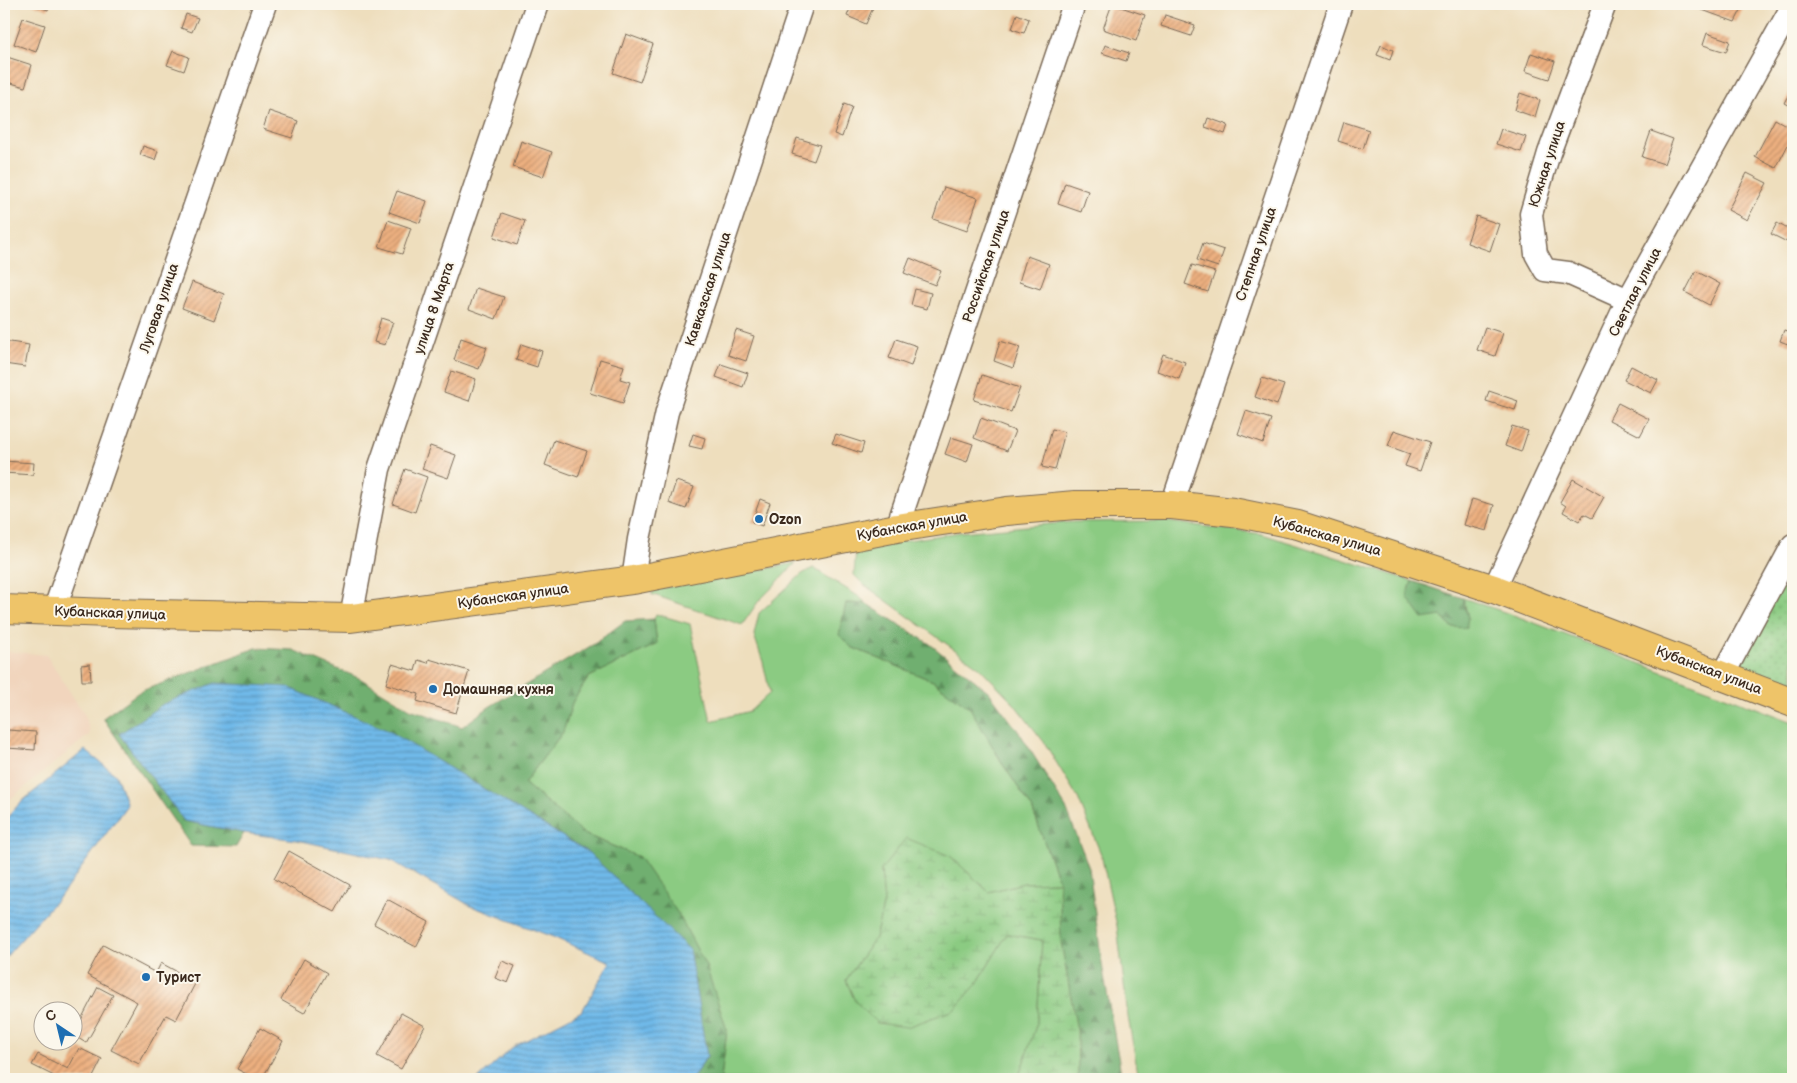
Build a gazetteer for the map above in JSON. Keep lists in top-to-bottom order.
{
  "streets": {
    "main road": ["Кубанская улица"],
    "street": [
      "Южная улица",
      "Степная улица",
      "Российская улица",
      "Кавказская улица",
      "Светлая улица",
      "Луговая улица",
      "улица 8 Марта"
    ]
  },
  "crossings": [
    ["Южная улица", "Светлая улица"],
    ["Степная улица", "Кубанская улица"],
    ["Российская улица", "Кубанская улица"],
    ["Кавказская улица", "Кубанская улица"],
    ["Светлая улица", "Кубанская улица"],
    ["Луговая улица", "Кубанская улица"],
    ["улица 8 Марта", "Кубанская улица"]
  ],
  "places": ["Ozon", "Домашняя кухня", "Турист"],
  "north": "top left"
}
